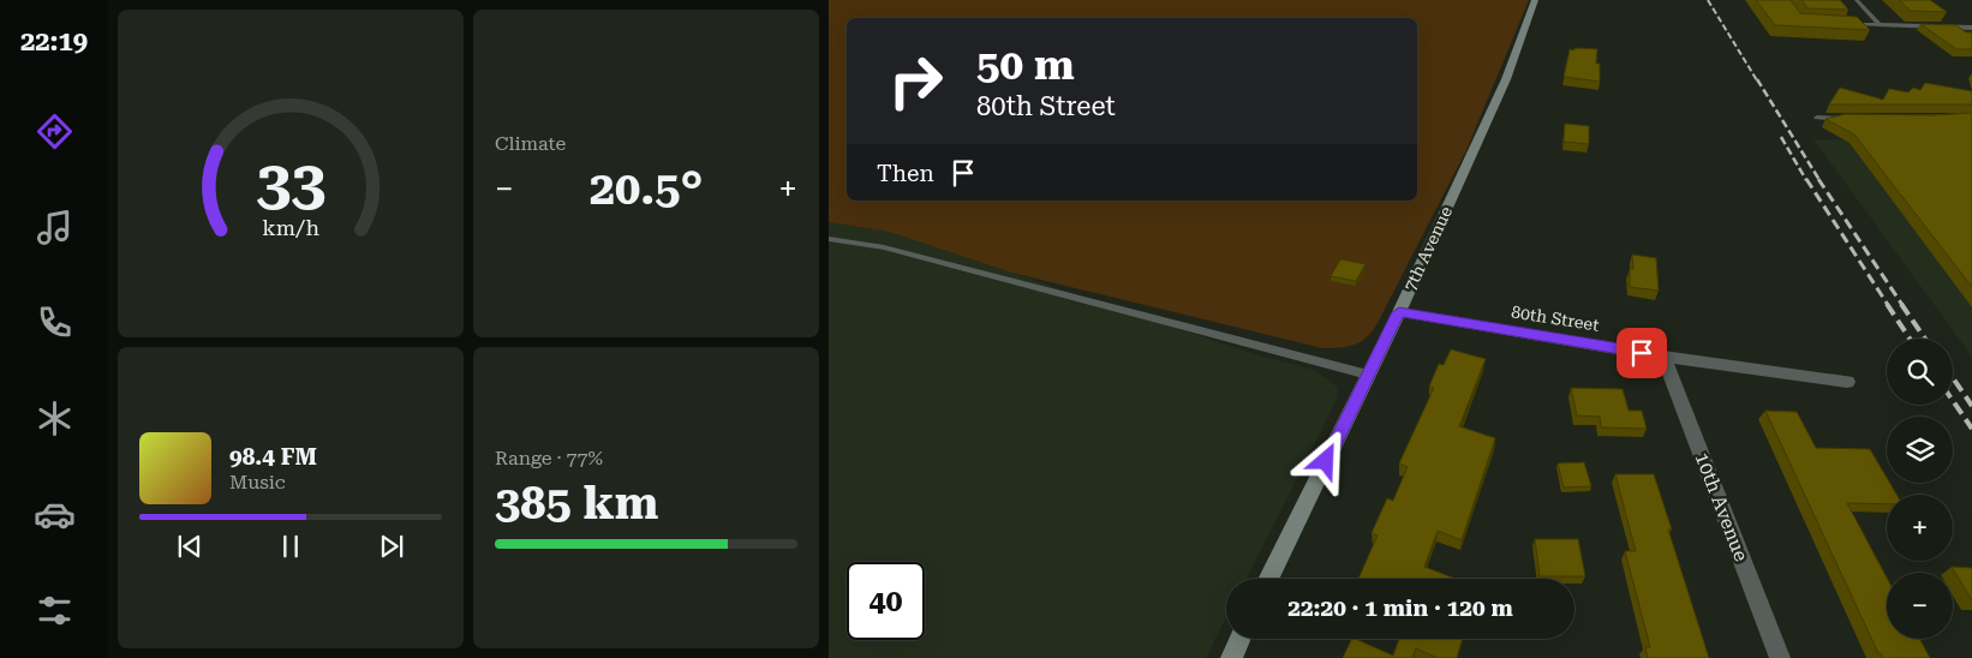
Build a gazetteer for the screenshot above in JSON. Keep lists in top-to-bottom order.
{
  "streets": {
    "street": ["7th Avenue", "80th Street", "10th Avenue"]
  },
  "crossings": [
    ["7th Avenue", "80th Street"],
    ["80th Street", "10th Avenue"]
  ],
  "page": {
    "tabs": "22:19",
    "tile": [
      "Climate",
      ["Range · 77%", "385 km"]
    ],
    "turn": ["50 m", "80th Street"],
    "then": "Then",
    "heat": ["−", "20.5°", "+"],
    "map_buttons": ["+", "−"],
    "song": ["98.4 FM", "Music"],
    "limit": "40",
    "trip": "22:20 · 1 min · 120 m",
    "gauge": ["33", "km/h"]
  }
}
